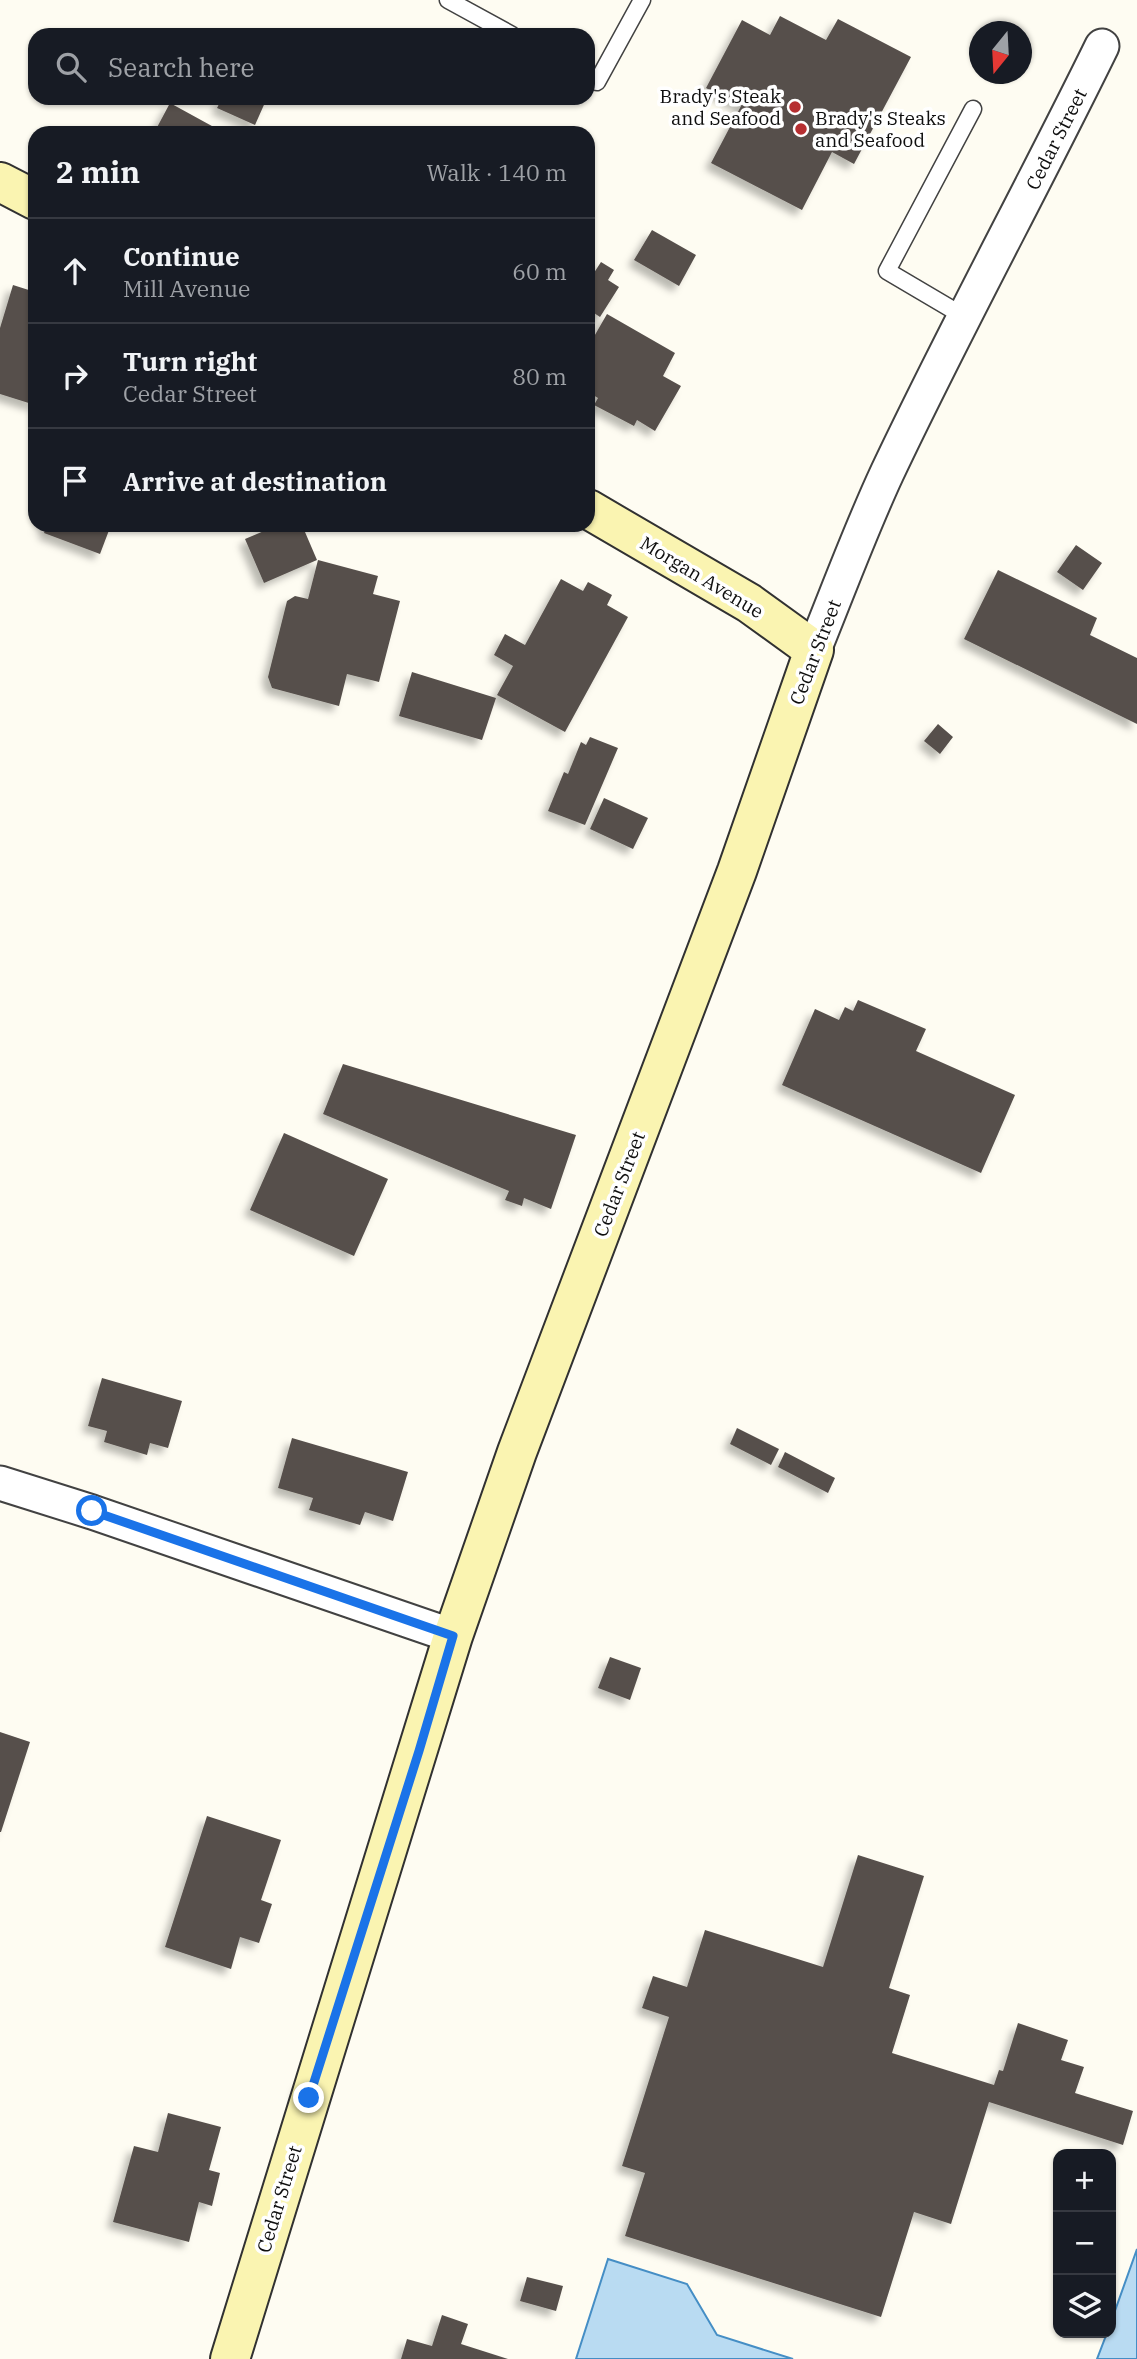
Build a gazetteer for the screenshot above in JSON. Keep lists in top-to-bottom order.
{
  "streets": {
    "street": ["Cedar Street", "Morgan Avenue"]
  },
  "crossings": [
    ["Cedar Street", "Morgan Avenue"]
  ],
  "places": ["Brady's Steak and Seafood", "Brady's Steaks and Seafood"],
  "north": "bottom",
  "page": {
    "search": "Search here",
    "heading": ["2 min", "Walk · 140 m"],
    "list": [
      ["Continue", "Mill Avenue", "60 m"],
      ["Turn right", "Cedar Street", "80 m"],
      "Arrive at destination"
    ],
    "map_buttons": ["+", "−"]
  }
}
